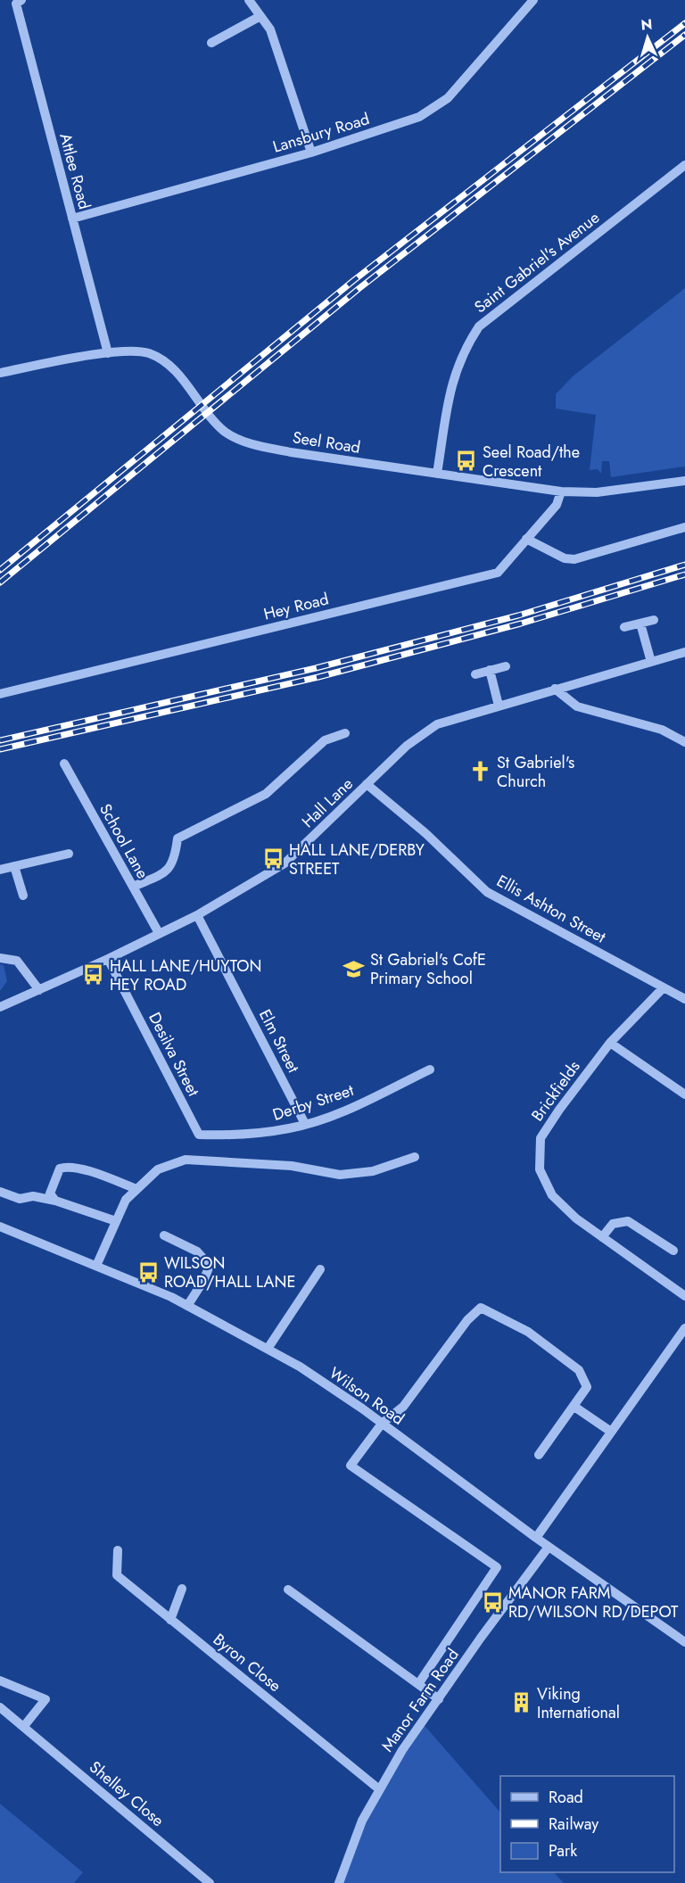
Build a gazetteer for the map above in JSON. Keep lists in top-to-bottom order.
{
  "streets": {
    "street": [
      "Lansbury Road",
      "Attlee Road",
      "Saint Gabriel's Avenue",
      "Seel Road",
      "Hey Road",
      "Hall Lane",
      "School Lane",
      "Ellis Ashton Street",
      "Elm Street",
      "Desilva Street",
      "Brickfields",
      "Derby Street",
      "Wilson Road",
      "Byron Close",
      "Manor Farm Road",
      "Shelley Close"
    ]
  },
  "crossings": [
    ["Lansbury Road", "Attlee Road"],
    ["Attlee Road", "Seel Road"],
    ["Saint Gabriel's Avenue", "Seel Road"],
    ["Seel Road", "Hey Road"],
    ["Hall Lane", "School Lane"],
    ["Hall Lane", "Ellis Ashton Street"],
    ["Hall Lane", "Elm Street"],
    ["Hall Lane", "Desilva Street"],
    ["Ellis Ashton Street", "Brickfields"],
    ["Elm Street", "Derby Street"],
    ["Desilva Street", "Derby Street"],
    ["Wilson Road", "Manor Farm Road"],
    ["Byron Close", "Manor Farm Road"]
  ],
  "places": {
    "bus stop": [
      "Seel Road/the Crescent",
      "HALL LANE/DERBY STREET",
      "HALL LANE/HUYTON HEY ROAD",
      "WILSON ROAD/HALL LANE",
      "MANOR FARM RD/WILSON RD/DEPOT"
    ],
    "church": ["St Gabriel's Church"],
    "school or university": ["St Gabriel's CofE Primary School"],
    "building": ["Viking International"]
  },
  "legend": ["Road", "Railway", "Park"],
  "north": "top"
}
